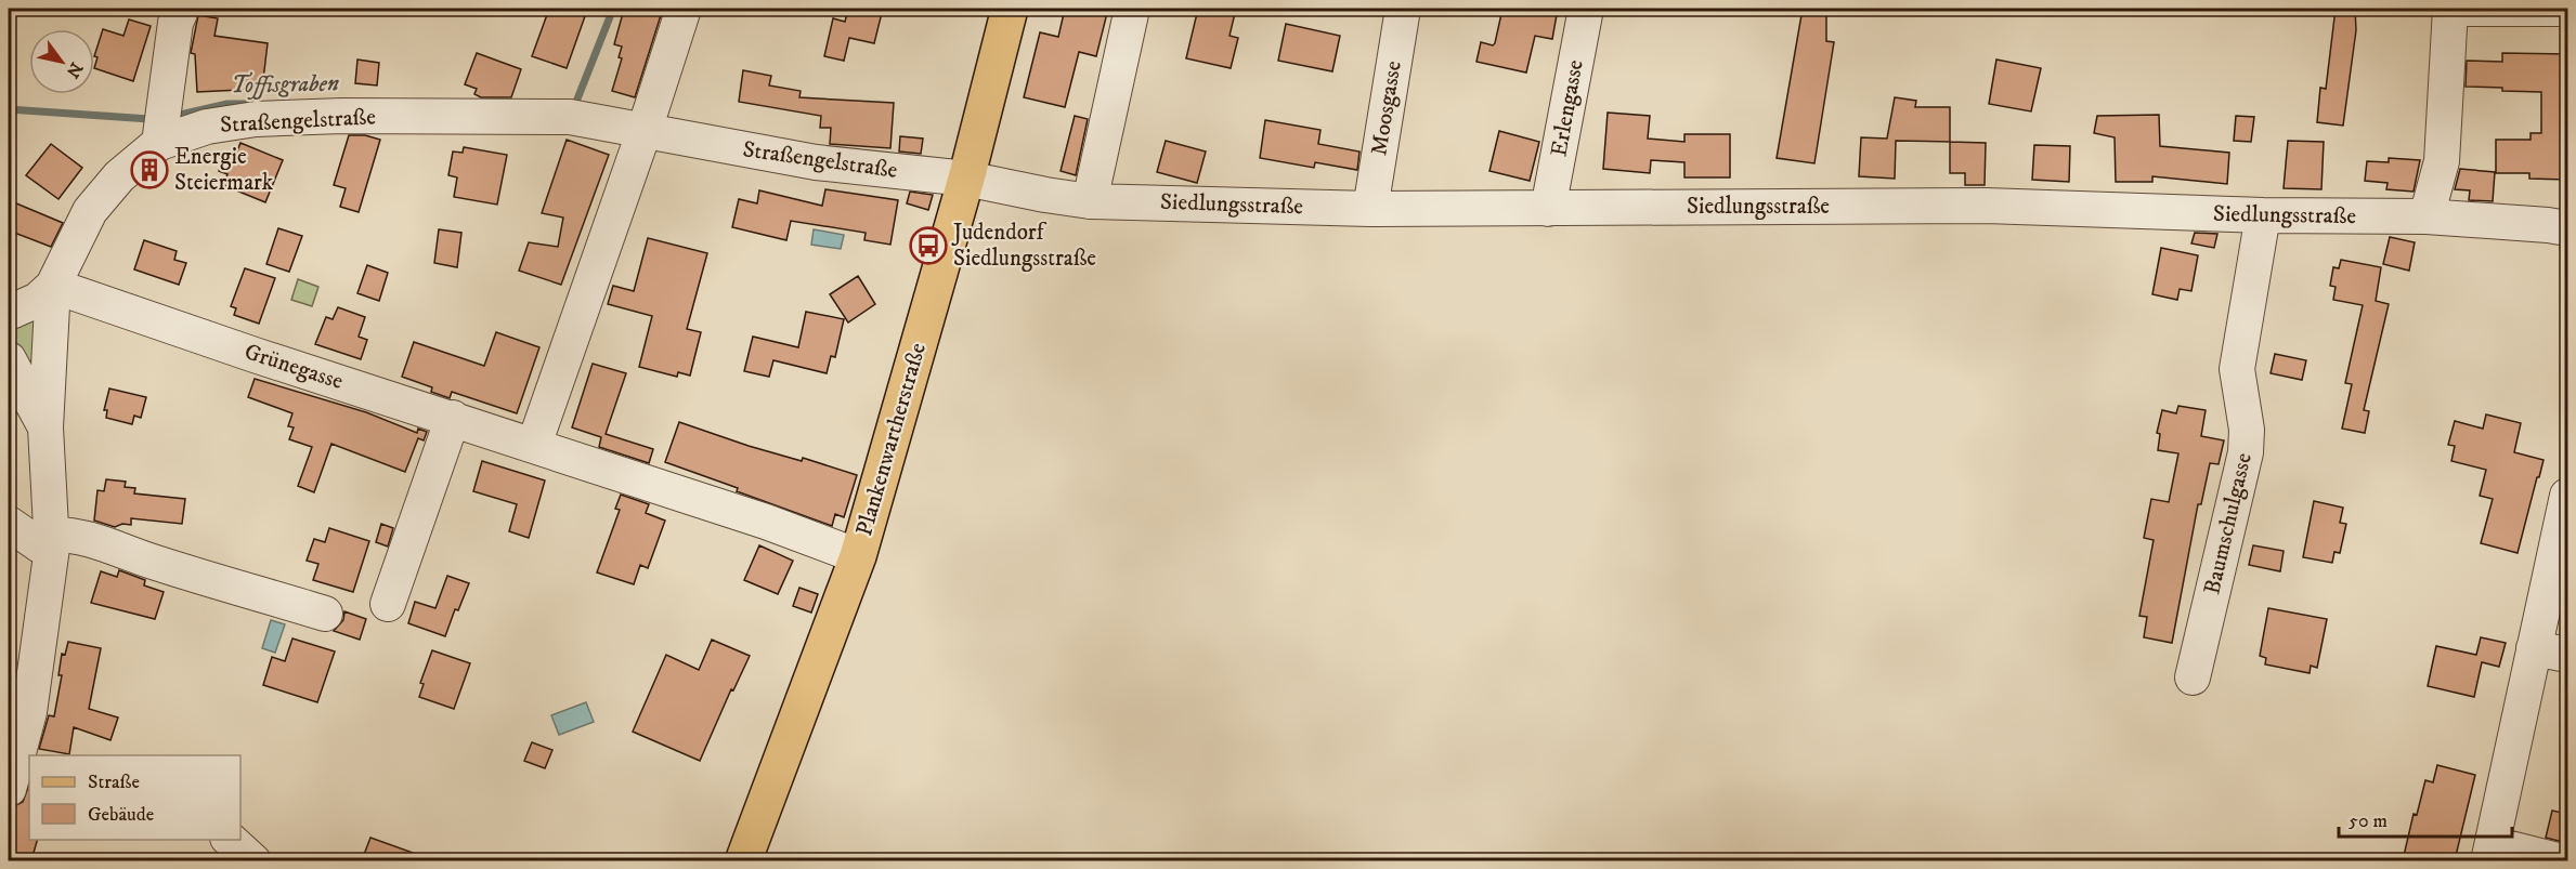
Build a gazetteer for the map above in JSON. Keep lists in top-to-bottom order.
{
  "streets": {
    "main road": ["Plankenwartherstraße"],
    "street": [
      "Moosgasse",
      "Erlengasse",
      "Straßengelstraße",
      "Siedlungsstraße",
      "Grünegasse",
      "Baumschulgasse"
    ]
  },
  "crossings": [
    ["Moosgasse", "Siedlungsstraße"],
    ["Erlengasse", "Siedlungsstraße"],
    ["Straßengelstraße", "Siedlungsstraße"],
    ["Straßengelstraße", "Grünegasse"],
    ["Straßengelstraße", "Plankenwartherstraße"],
    ["Siedlungsstraße", "Plankenwartherstraße"],
    ["Siedlungsstraße", "Baumschulgasse"],
    ["Grünegasse", "Plankenwartherstraße"]
  ],
  "water": ["Toffisgraben"],
  "places": {
    "building": ["Energie Steiermark"],
    "bus stop": ["Judendorf Siedlungsstraße"]
  },
  "legend": ["Straße", "Gebäude"],
  "scale_bar": "50 m",
  "north": "bottom right"
}
